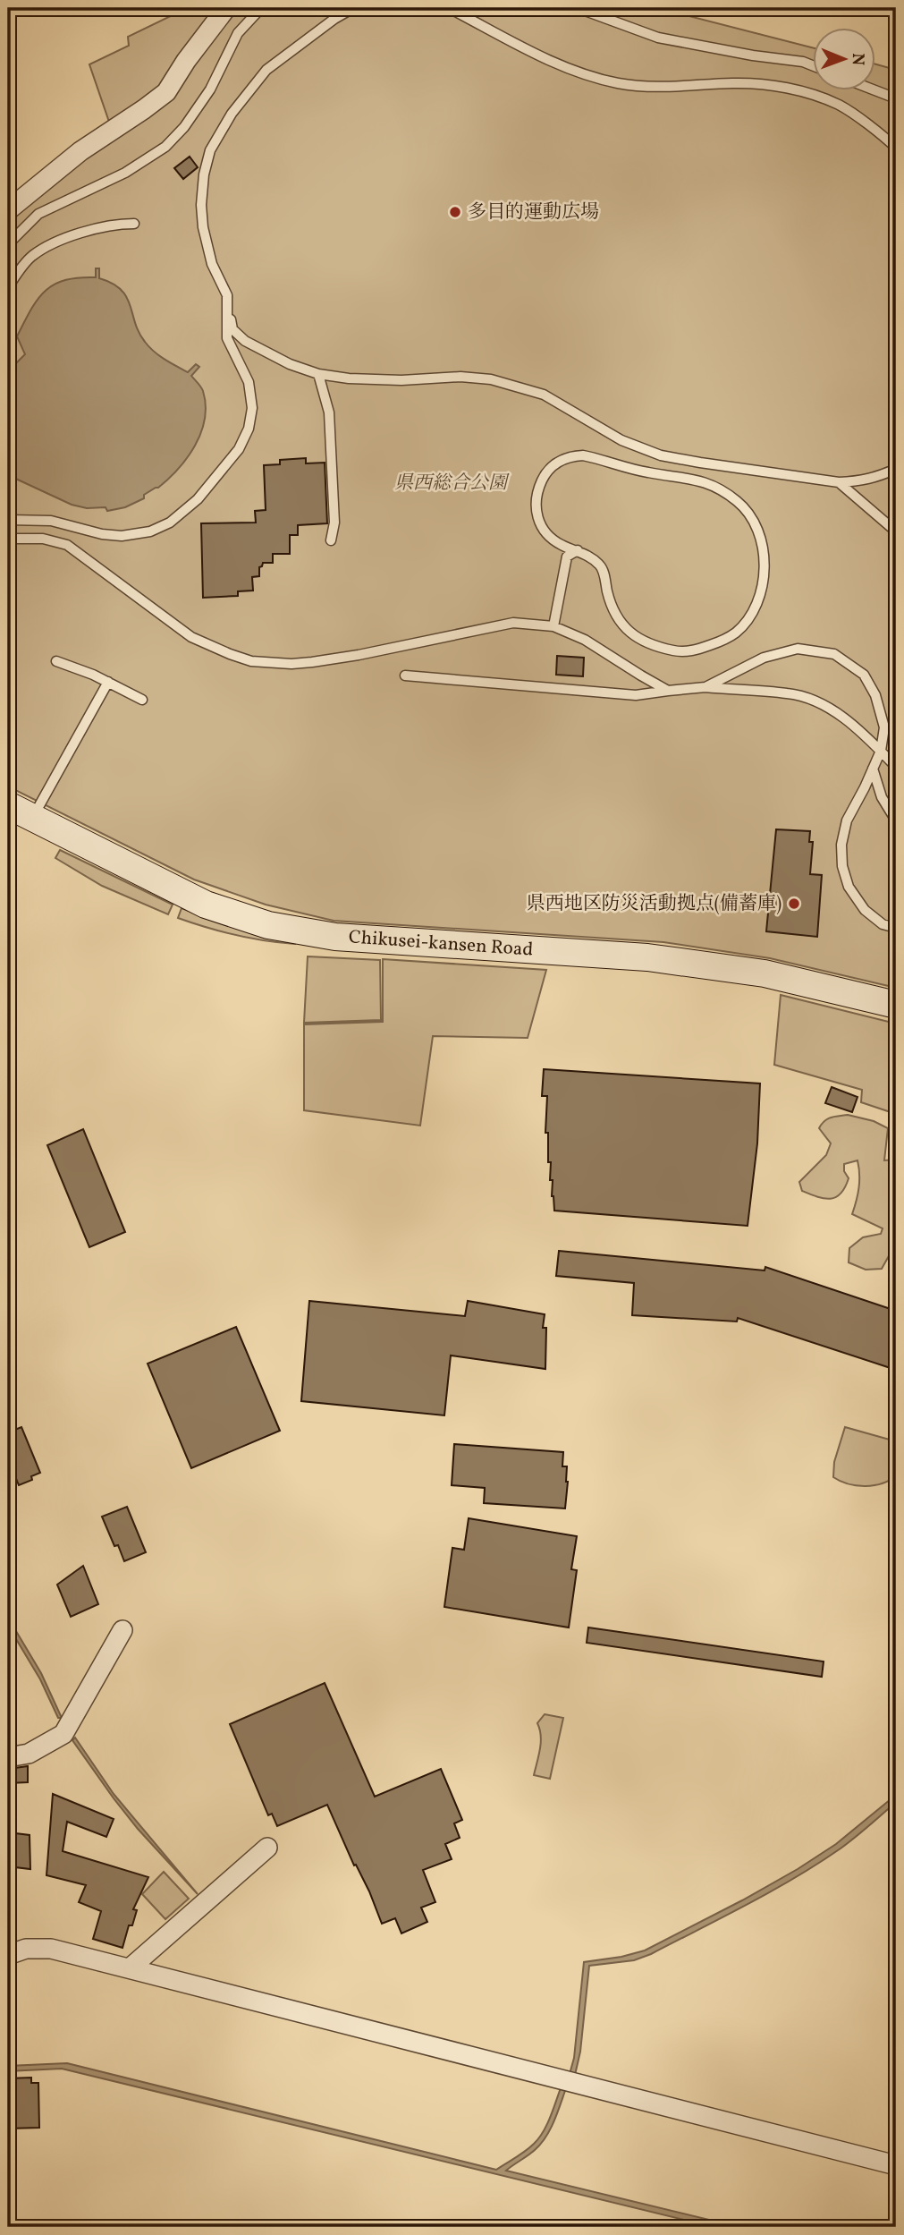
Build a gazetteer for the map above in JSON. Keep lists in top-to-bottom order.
{
  "streets": {
    "street": ["Chikusei-kansen Road"]
  },
  "parks": ["県西総合公園"],
  "places": ["多目的運動広場", "県西地区防災活動拠点(備蓄庫)"],
  "north": "right"
}
